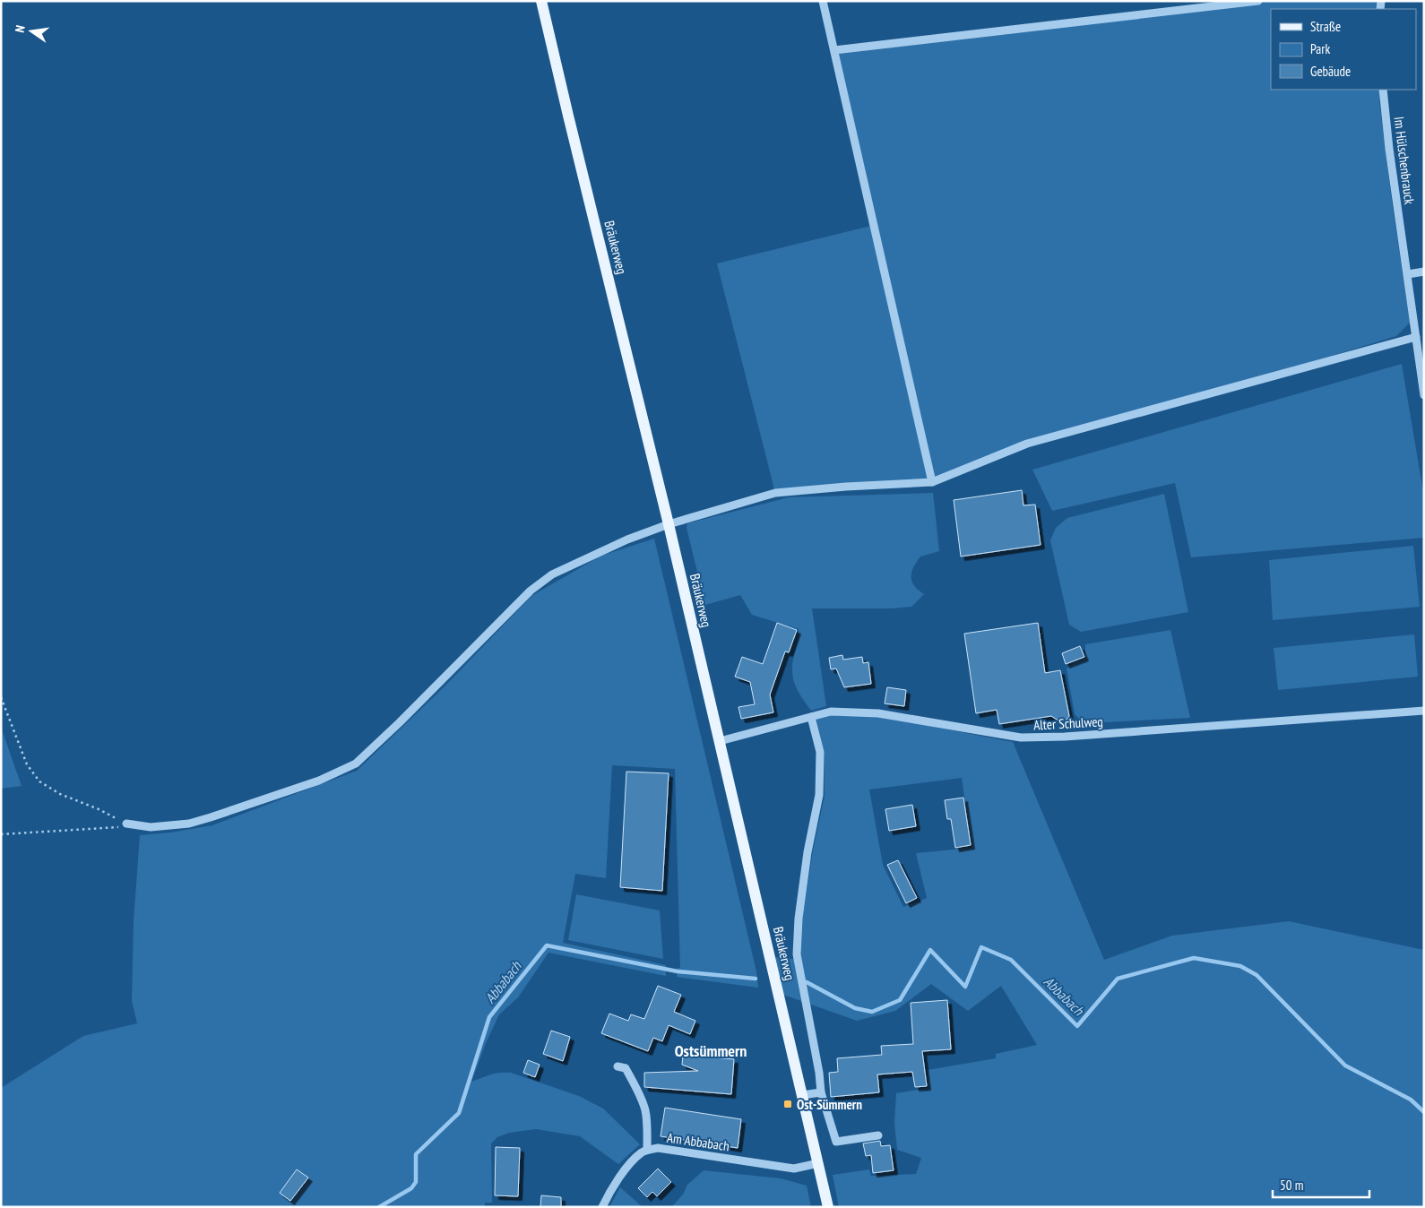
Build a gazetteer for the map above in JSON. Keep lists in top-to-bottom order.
{
  "streets": {
    "main road": ["Bräukerweg"],
    "street": ["Im Hülschenbrauck", "Alter Schulweg", "Am Abbabach"]
  },
  "crossings": [
    ["Bräukerweg", "Alter Schulweg"],
    ["Bräukerweg", "Am Abbabach"]
  ],
  "districts": ["Ostsümmern"],
  "water": ["Abbabach"],
  "places": {
    "transit": ["Ost-Sümmern"]
  },
  "legend": ["Straße", "Park", "Gebäude"],
  "scale_bar": "50 m",
  "north": "left"
}
